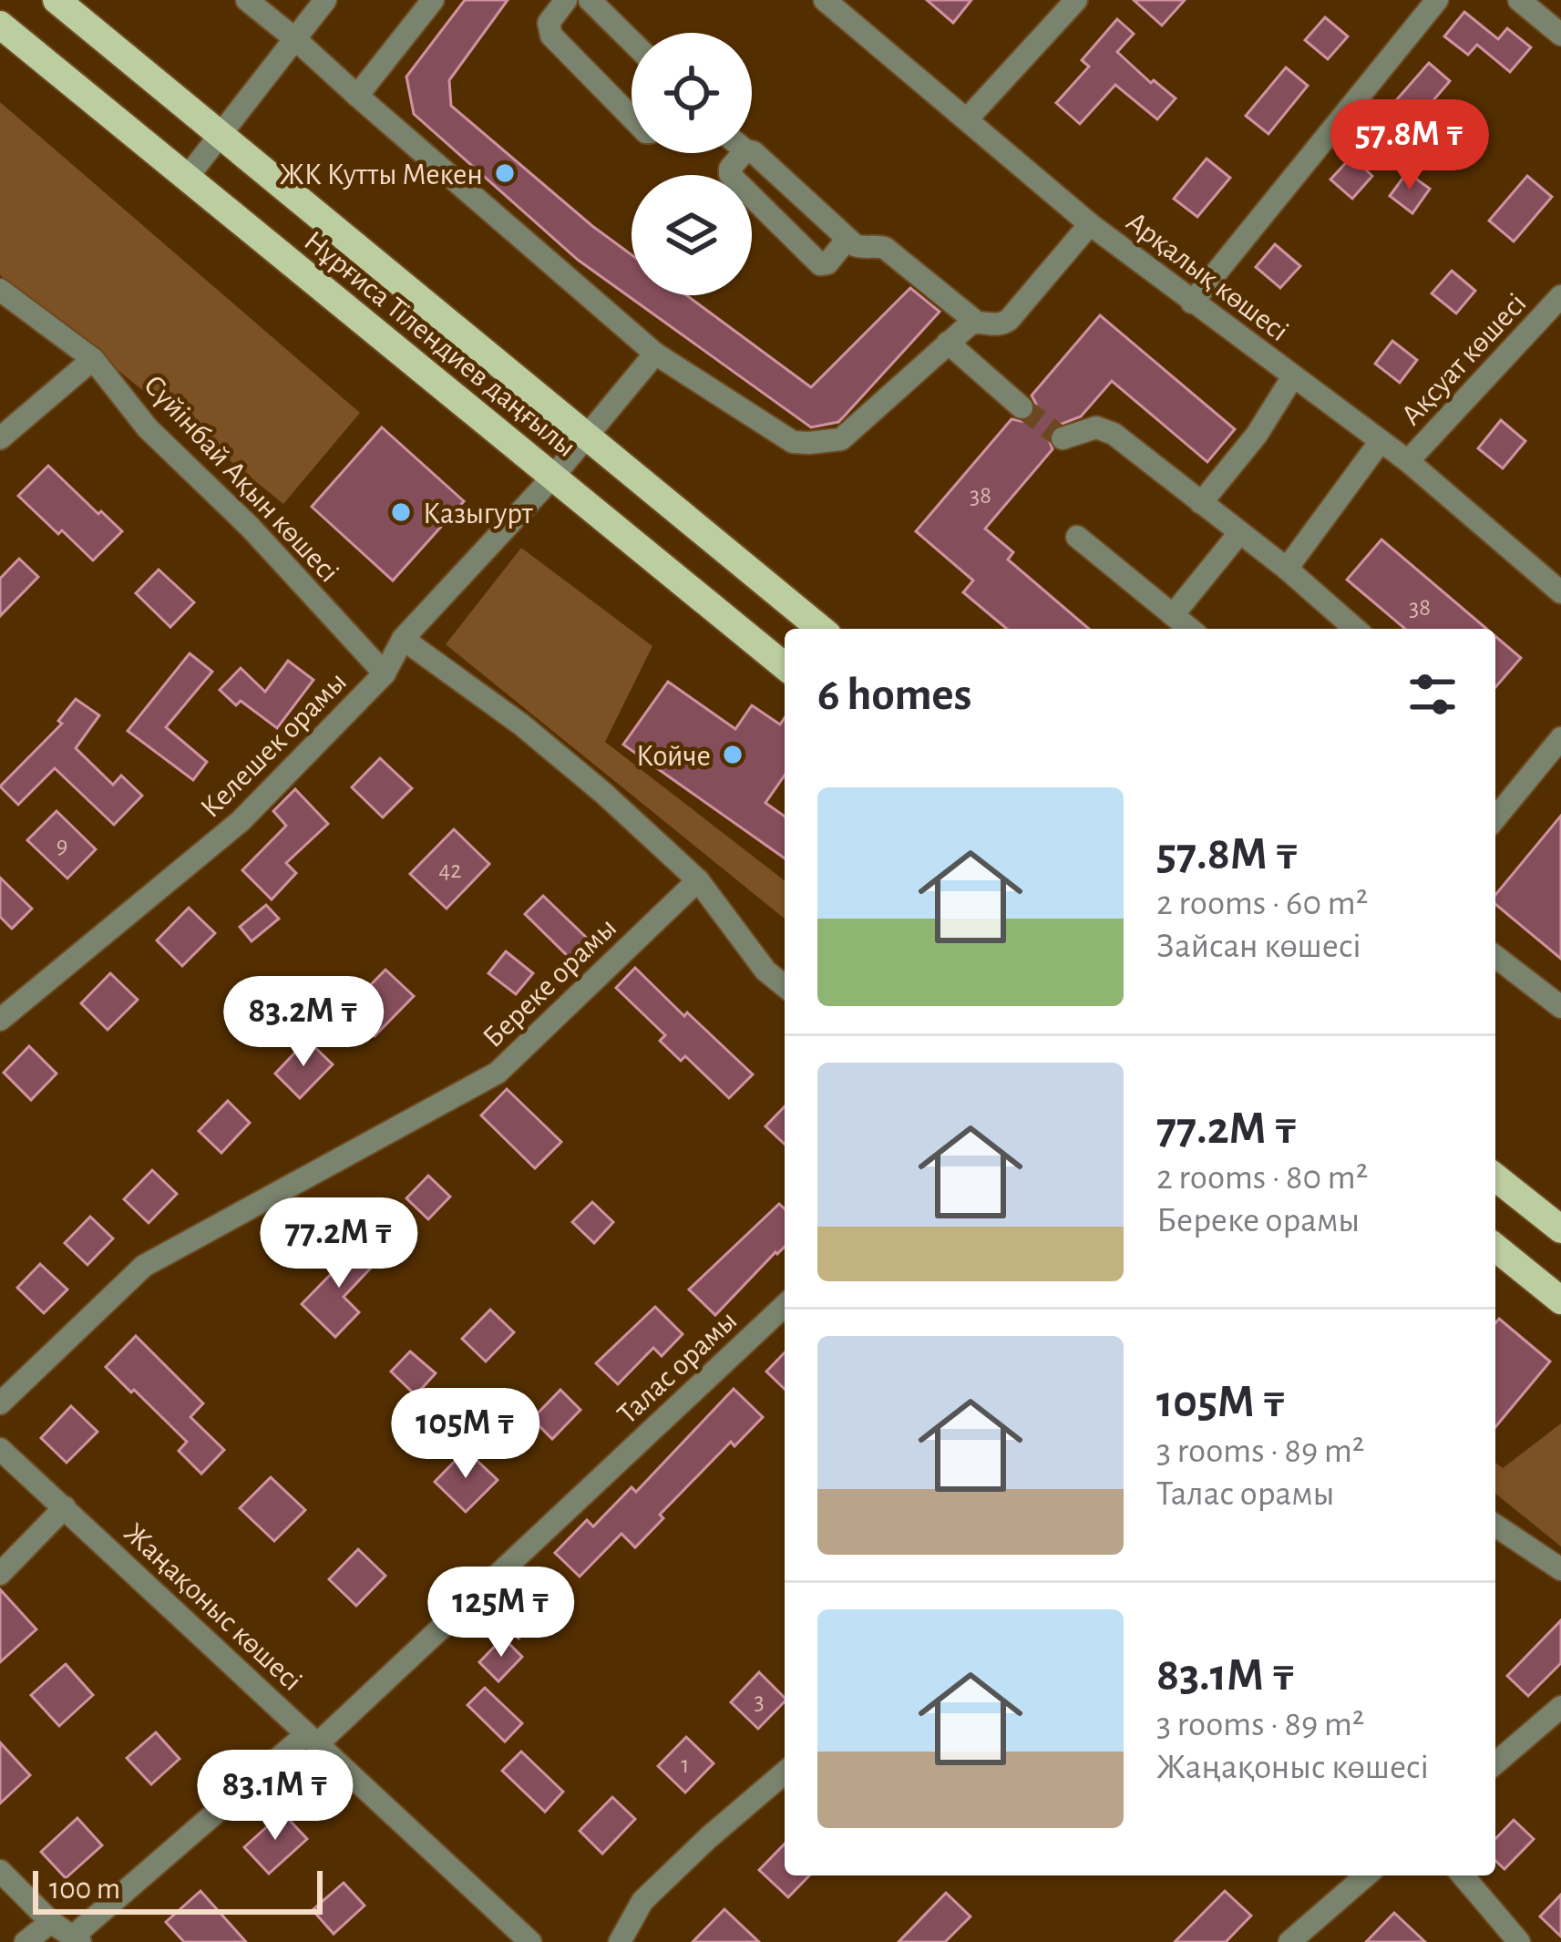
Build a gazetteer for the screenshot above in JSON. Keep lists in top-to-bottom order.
{
  "streets": {
    "main road": ["Нұрғиса Тілендиев даңғылы"],
    "street": [
      "Арқалық көшесі",
      "Ақсуат көшесі",
      "Сүйінбай Ақын көшесі",
      "Келешек орамы",
      "Береке орамы",
      "Талас орамы",
      "Жаңақоныс көшесі"
    ]
  },
  "crossings": [
    ["Арқалық көшесі", "Ақсуат көшесі"],
    ["Нұрғиса Тілендиев даңғылы", "Келешек орамы"],
    ["Сүйінбай Ақын көшесі", "Келешек орамы"],
    ["Талас орамы", "Жаңақоныс көшесі"]
  ],
  "places": ["ЖК Кутты Мекен", "Казыгурт", "Койче"],
  "house_numbers": [
    "38",
    "38",
    "9",
    "42",
    "3",
    "1"
  ],
  "scale_bar": "100 m",
  "page": {
    "price": [
      "57.8M ₸",
      "83.2M ₸",
      "77.2M ₸",
      "105M ₸",
      "125M ₸",
      "83.1M ₸"
    ],
    "heading": "6 homes",
    "list": [
      {
        "name": "57.8M ₸",
        "note": "2 rooms · 60 m² · Зайсан көшесі"
      },
      {
        "name": "77.2M ₸",
        "note": "2 rooms · 80 m² · Береке орамы"
      },
      {
        "name": "105M ₸",
        "note": "3 rooms · 89 m² · Талас орамы"
      },
      {
        "name": "83.1M ₸",
        "note": "3 rooms · 89 m² · Жаңақоныс көшесі"
      }
    ],
    "scale": "100 m"
  }
}
